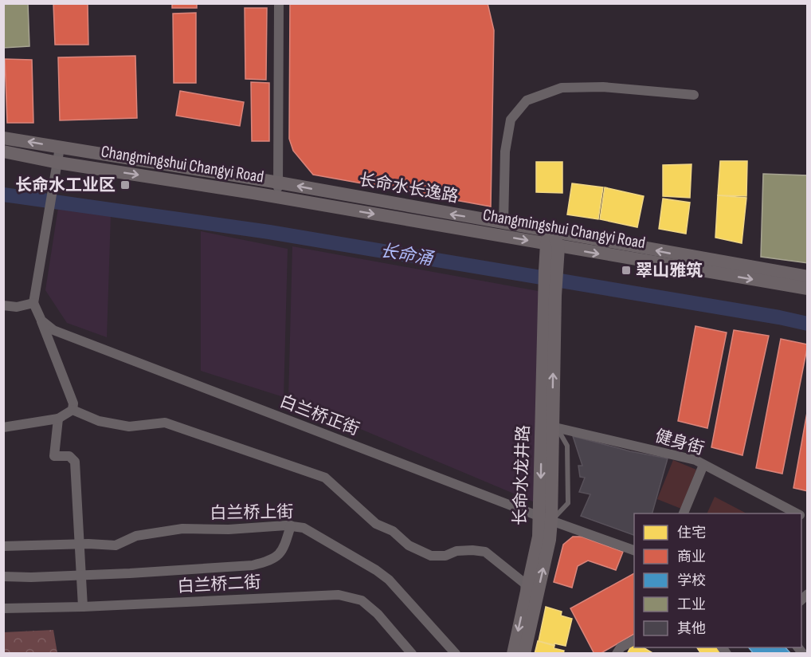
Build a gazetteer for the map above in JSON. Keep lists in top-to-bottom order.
{
  "streets": {
    "street": [
      "Changmingshui Changyi Road",
      "长命水长逸路",
      "白兰桥正街",
      "健身街",
      "长命水龙井路",
      "白兰桥上街",
      "白兰桥二街"
    ]
  },
  "crossings": [
    ["Changmingshui Changyi Road", "长命水龙井路"],
    ["白兰桥正街", "长命水龙井路"],
    ["健身街", "长命水龙井路"]
  ],
  "one_way": ["Changmingshui Changyi Road", "长命水长逸路"],
  "water": ["长命涌"],
  "places": {
    "transit": ["长命水工业区", "翠山雅筑"]
  },
  "legend": [
    "住宅",
    "商业",
    "学校",
    "工业",
    "其他"
  ]
}
